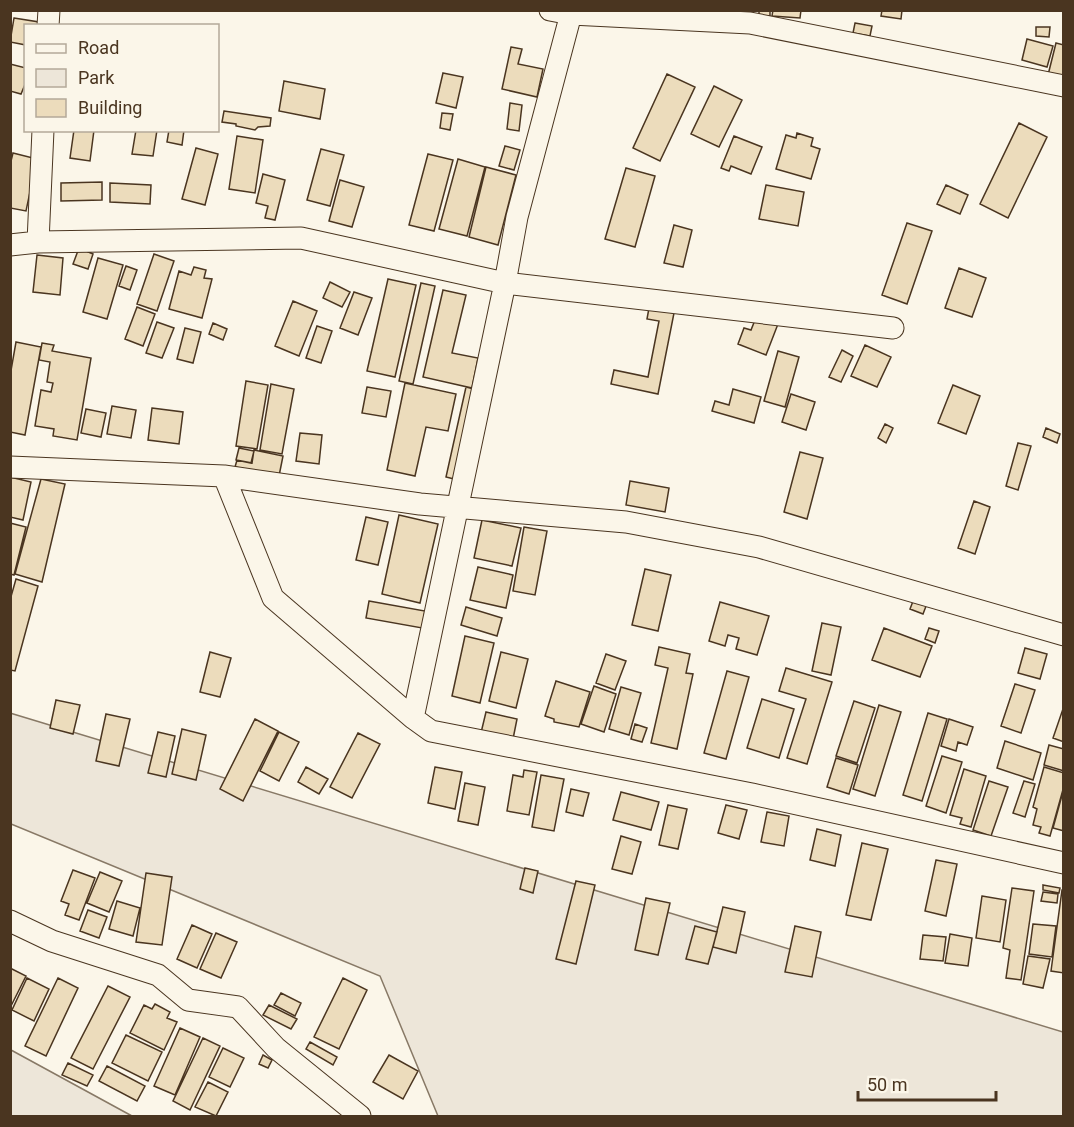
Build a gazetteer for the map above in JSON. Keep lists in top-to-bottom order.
{
  "legend": ["Road", "Park", "Building"],
  "scale_bar": "50 m"
}
